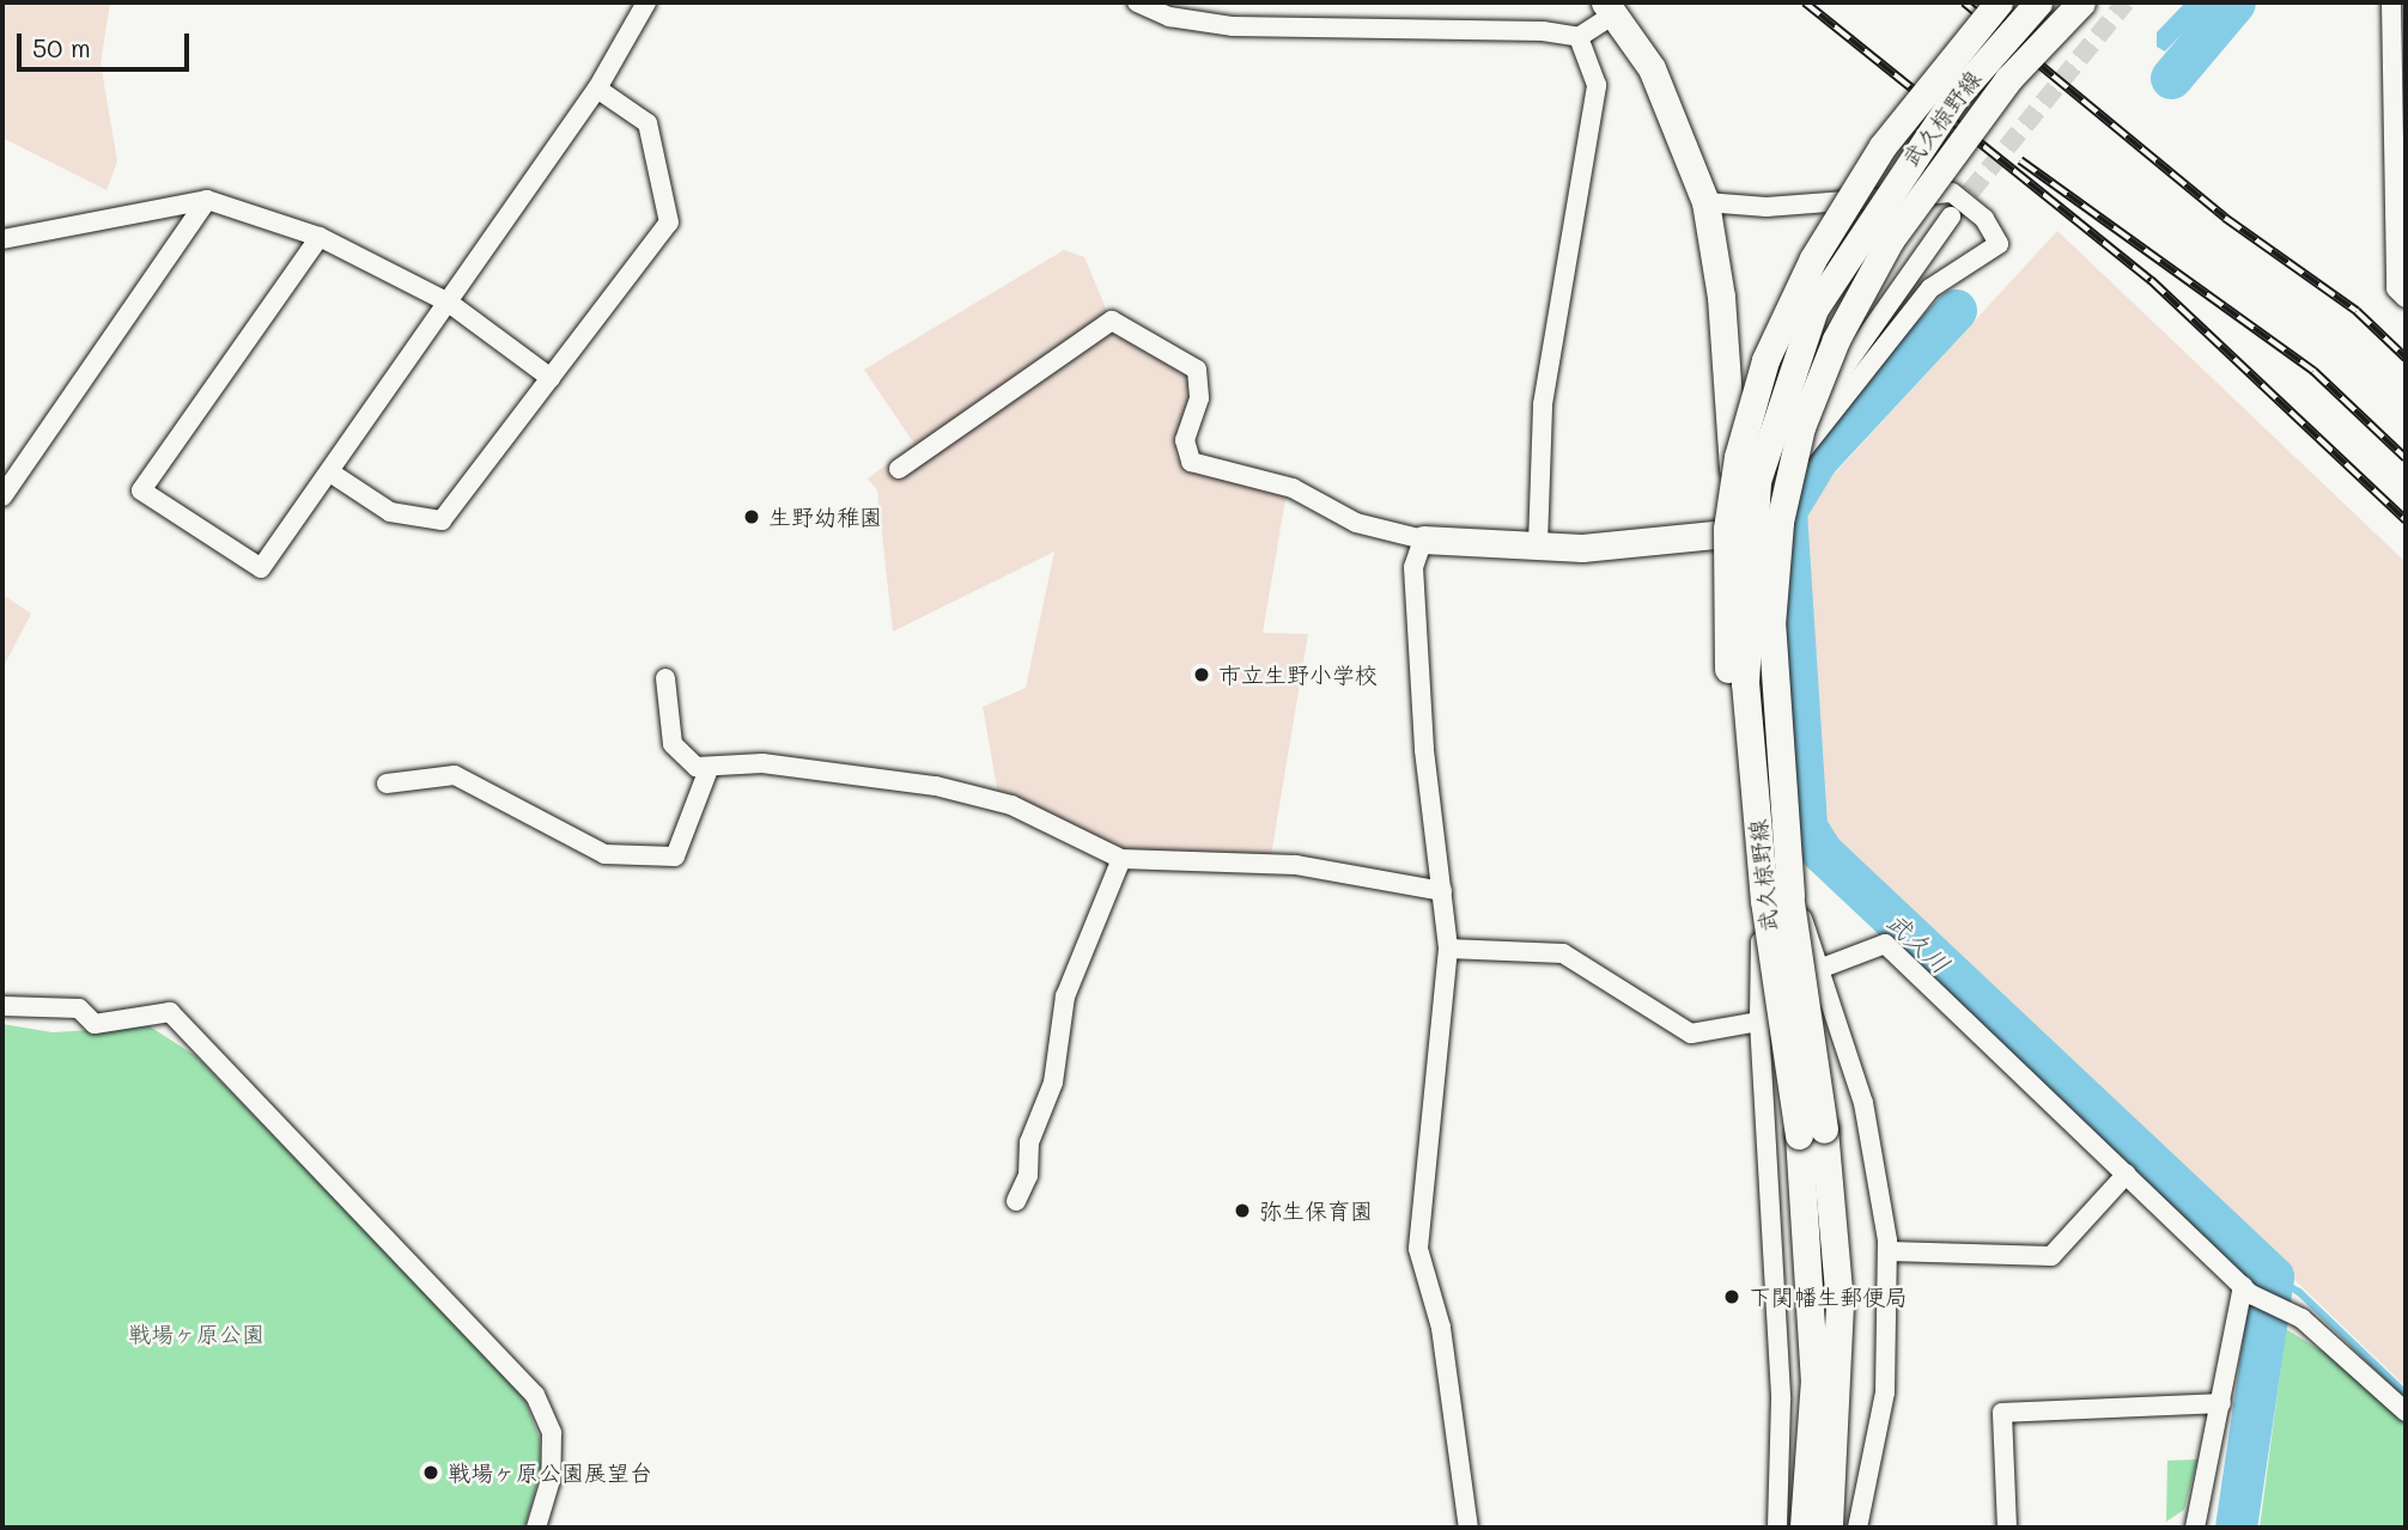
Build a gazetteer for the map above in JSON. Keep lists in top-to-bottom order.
{
  "streets": {
    "main road": ["武久椋野線"]
  },
  "water": ["武久川"],
  "parks": ["戦場ヶ原公園"],
  "places": [
    "生野幼稚園",
    "市立生野小学校",
    "弥生保育園",
    "下関幡生郵便局",
    "戦場ヶ原公園展望台"
  ],
  "scale_bar": "50 m"
}
